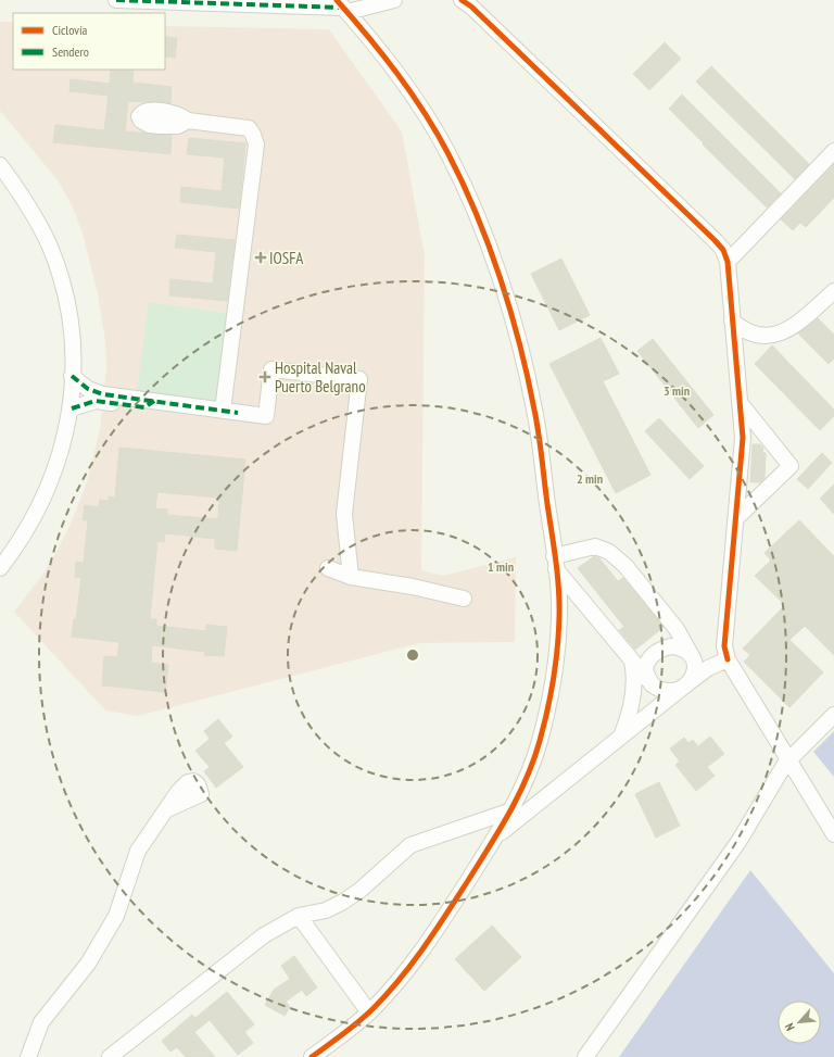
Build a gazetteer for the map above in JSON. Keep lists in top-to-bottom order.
{
  "places": {
    "health": ["IOSFA", "Hospital Naval Puerto Belgrano"]
  },
  "legend": ["Ciclovía", "Sendero"],
  "north": "bottom left",
  "rings": ["3 min", "2 min", "1 min"]
}
